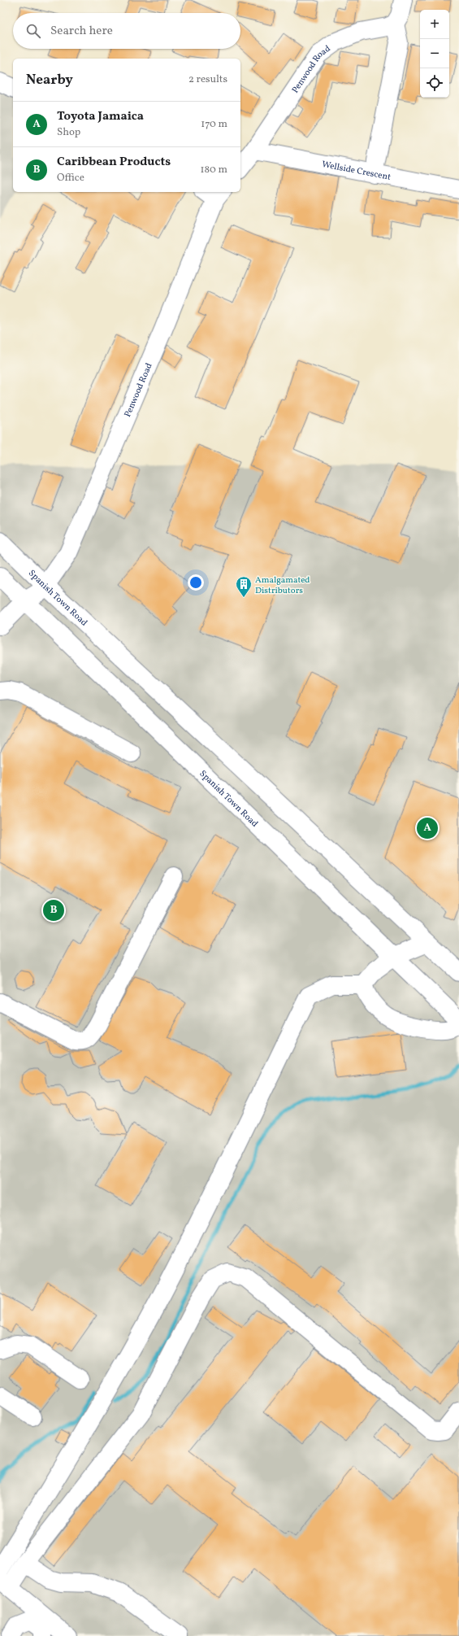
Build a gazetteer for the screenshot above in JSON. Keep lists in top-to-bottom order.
{
  "streets": {
    "main road": ["Penwood Road", "Wellside Crescent", "Spanish Town Road"]
  },
  "crossings": [
    ["Penwood Road", "Wellside Crescent"],
    ["Penwood Road", "Spanish Town Road"]
  ],
  "places": {
    "building": ["Amalgamated Distributors"]
  },
  "page": {
    "map_buttons": ["+", "−"],
    "search": "Search here",
    "heading": ["Nearby", "2 results"],
    "list": [
      {
        "mark": "A",
        "name": "Toyota Jamaica",
        "note": "Shop",
        "value": "170 m"
      },
      {
        "mark": "B",
        "name": "Caribbean Products",
        "note": "Office",
        "value": "180 m"
      }
    ],
    "pins": ["A", "B"]
  }
}
